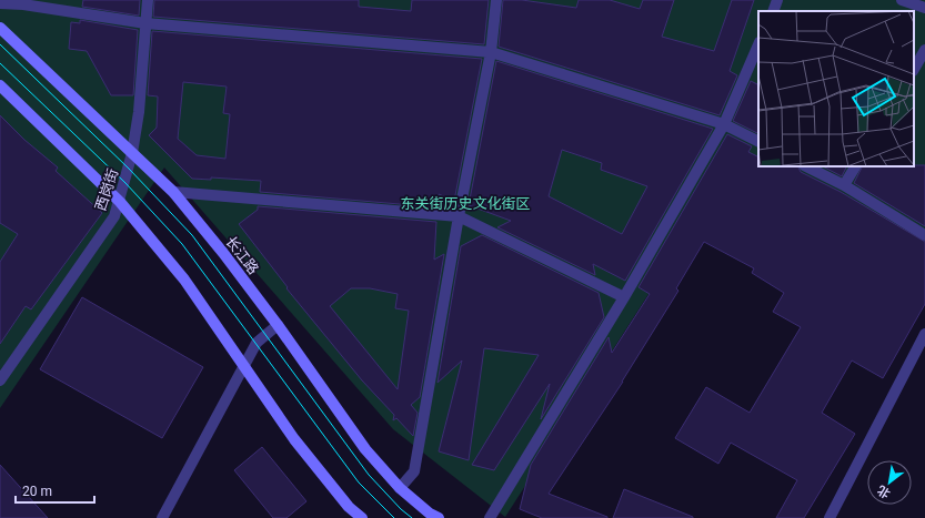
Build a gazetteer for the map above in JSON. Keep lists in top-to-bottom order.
{
  "streets": {
    "main road": ["长江路"],
    "street": ["西岗街"]
  },
  "crossings": [
    ["西岗街", "长江路"]
  ],
  "parks": ["东关街历史文化街区"],
  "scale_bar": "20 m",
  "north": "bottom left"
}
